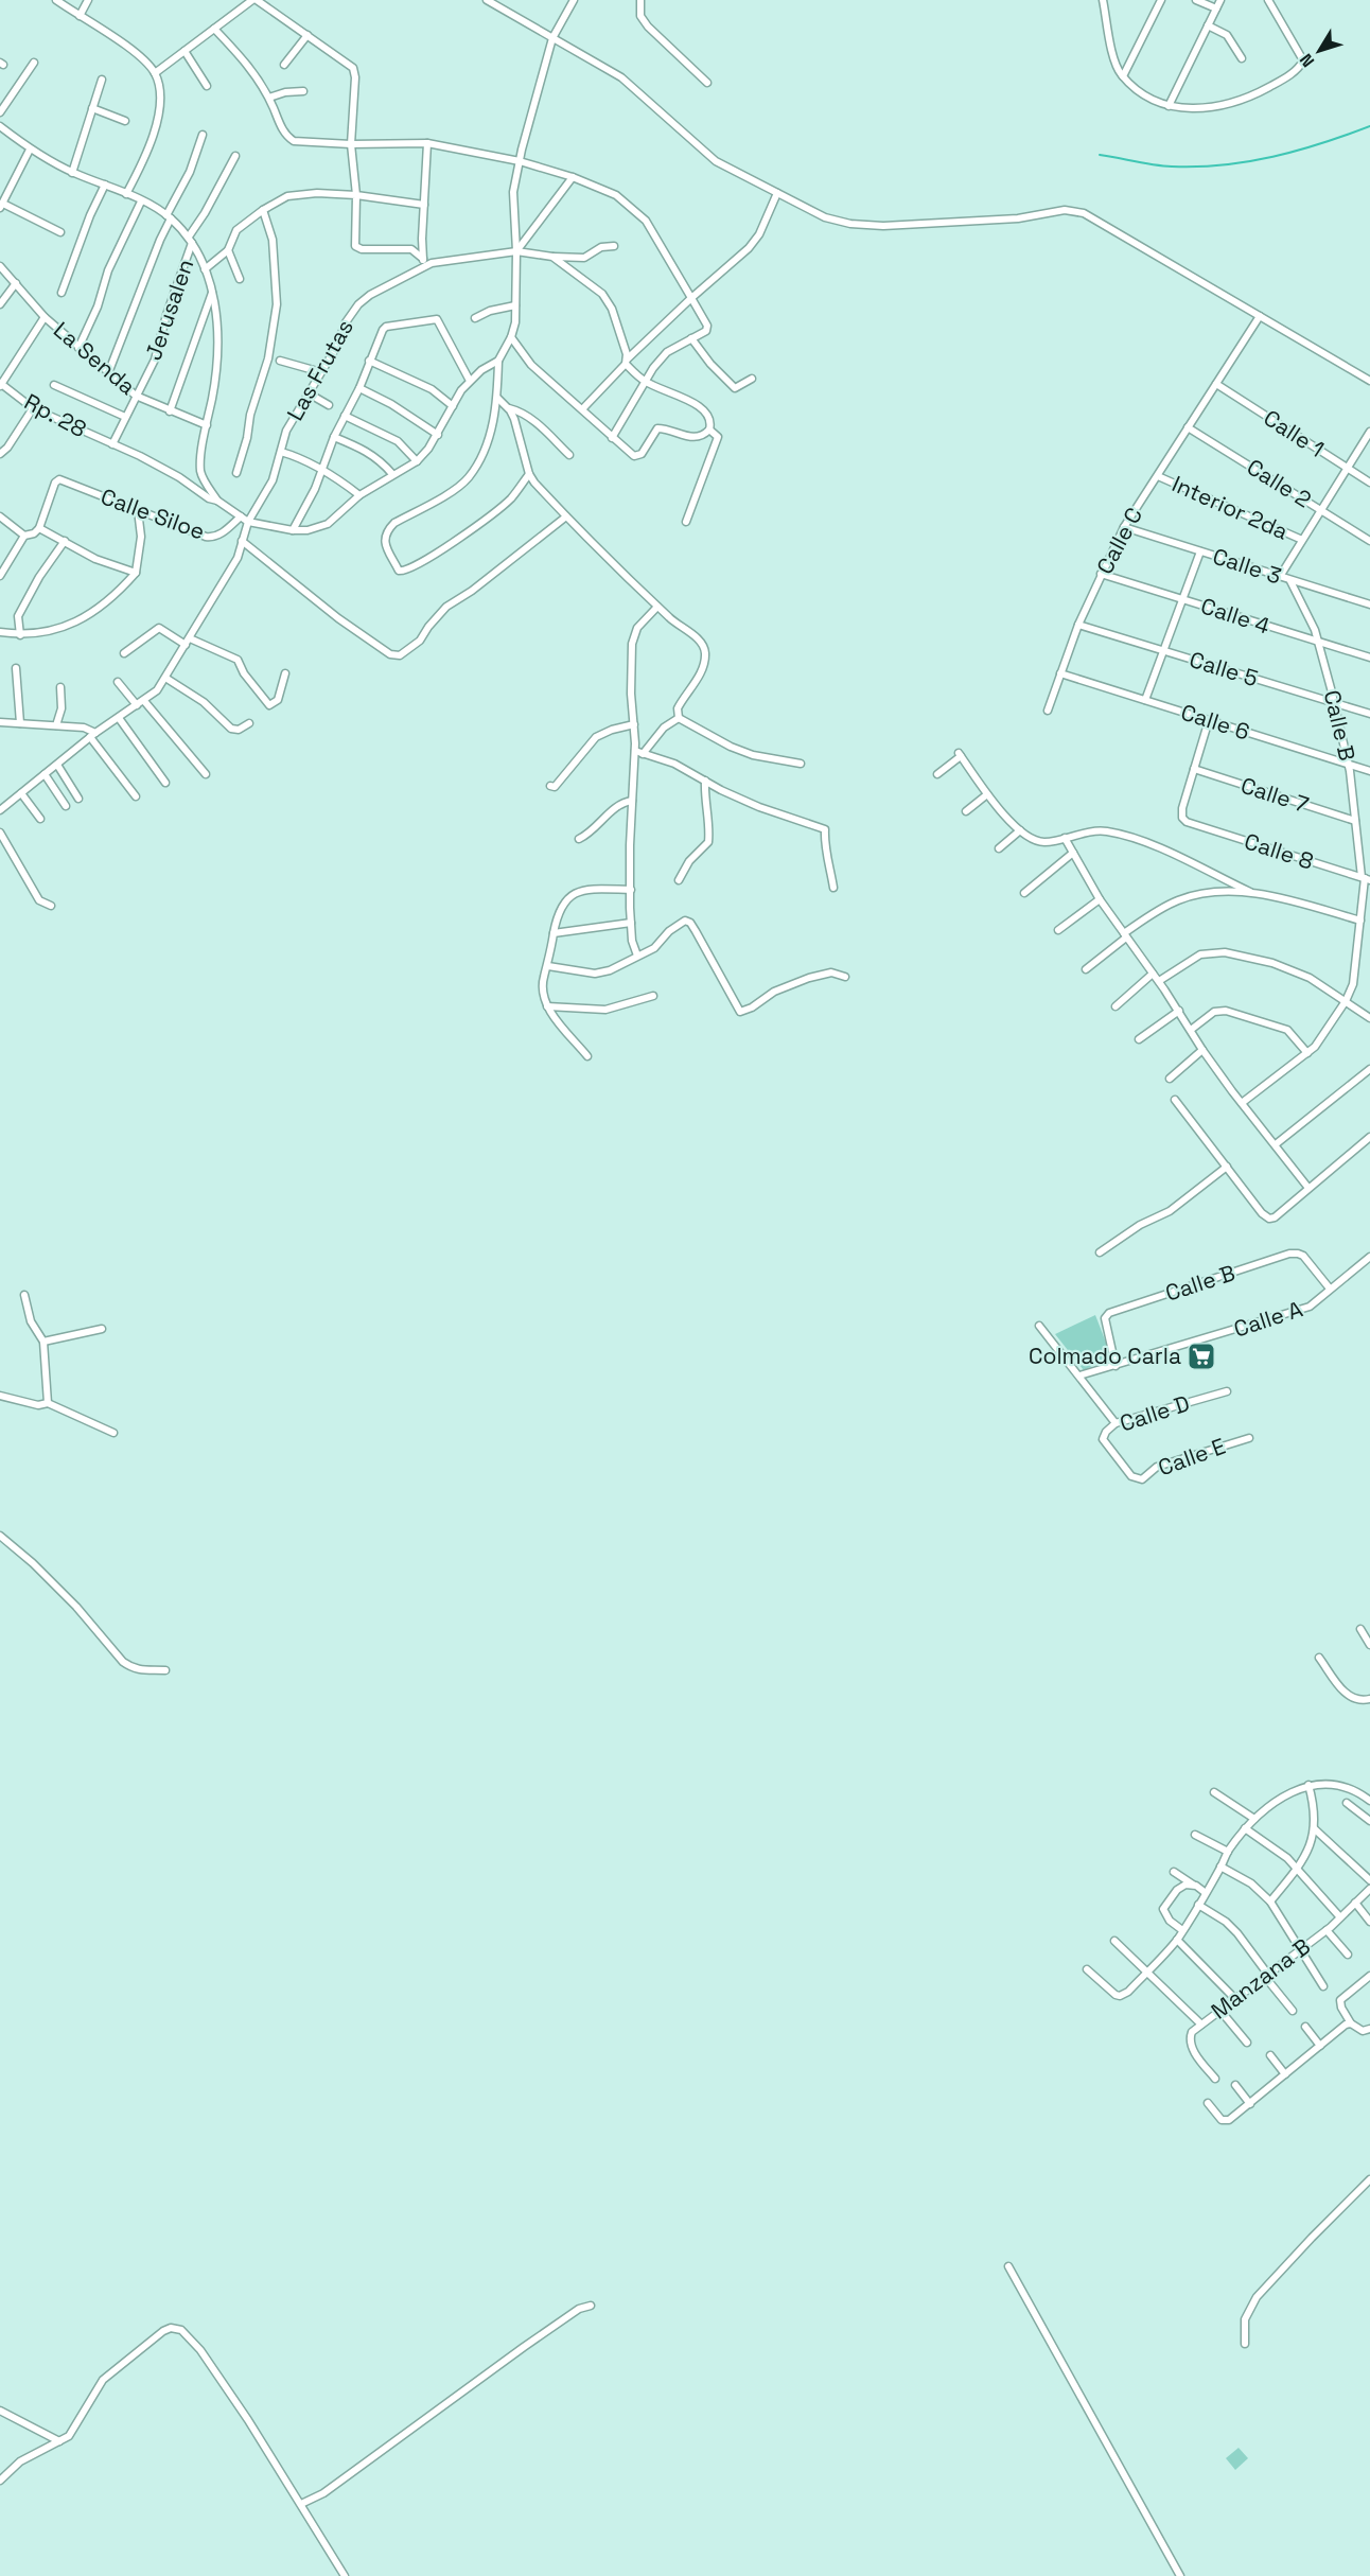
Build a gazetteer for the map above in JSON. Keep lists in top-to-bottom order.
{
  "streets": {
    "street": [
      "Jerusalen",
      "La Senda",
      "Las Frutas",
      "Rp. 28",
      "Calle 1",
      "Calle 2",
      "Interior 2da",
      "Calle Siloe",
      "Calle C",
      "Calle 3",
      "Calle 4",
      "Calle 5",
      "Calle 6",
      "Calle B",
      "Calle 7",
      "Calle 8",
      "Calle A",
      "Calle D",
      "Calle E",
      "Manzana B"
    ]
  },
  "crossings": [
    ["Jerusalen", "La Senda"],
    ["Jerusalen", "Rp. 28"],
    ["Las Frutas", "Rp. 28"],
    ["Rp. 28", "Calle Siloe"],
    ["Calle 1", "Calle C"],
    ["Calle 2", "Calle C"],
    ["Interior 2da", "Calle C"],
    ["Calle C", "Calle 3"],
    ["Calle C", "Calle 4"],
    ["Calle C", "Calle 5"],
    ["Calle C", "Calle 6"],
    ["Calle 3", "Calle B"],
    ["Calle 4", "Calle B"],
    ["Calle 5", "Calle B"],
    ["Calle 6", "Calle B"],
    ["Calle B", "Calle 7"],
    ["Calle B", "Calle 8"],
    ["Calle B", "Calle A"],
    ["Calle 7", "Calle 8"],
    ["Calle D", "Calle E"]
  ],
  "places": {
    "supermarket": ["Colmado Carla"]
  },
  "north": "bottom left"
}
